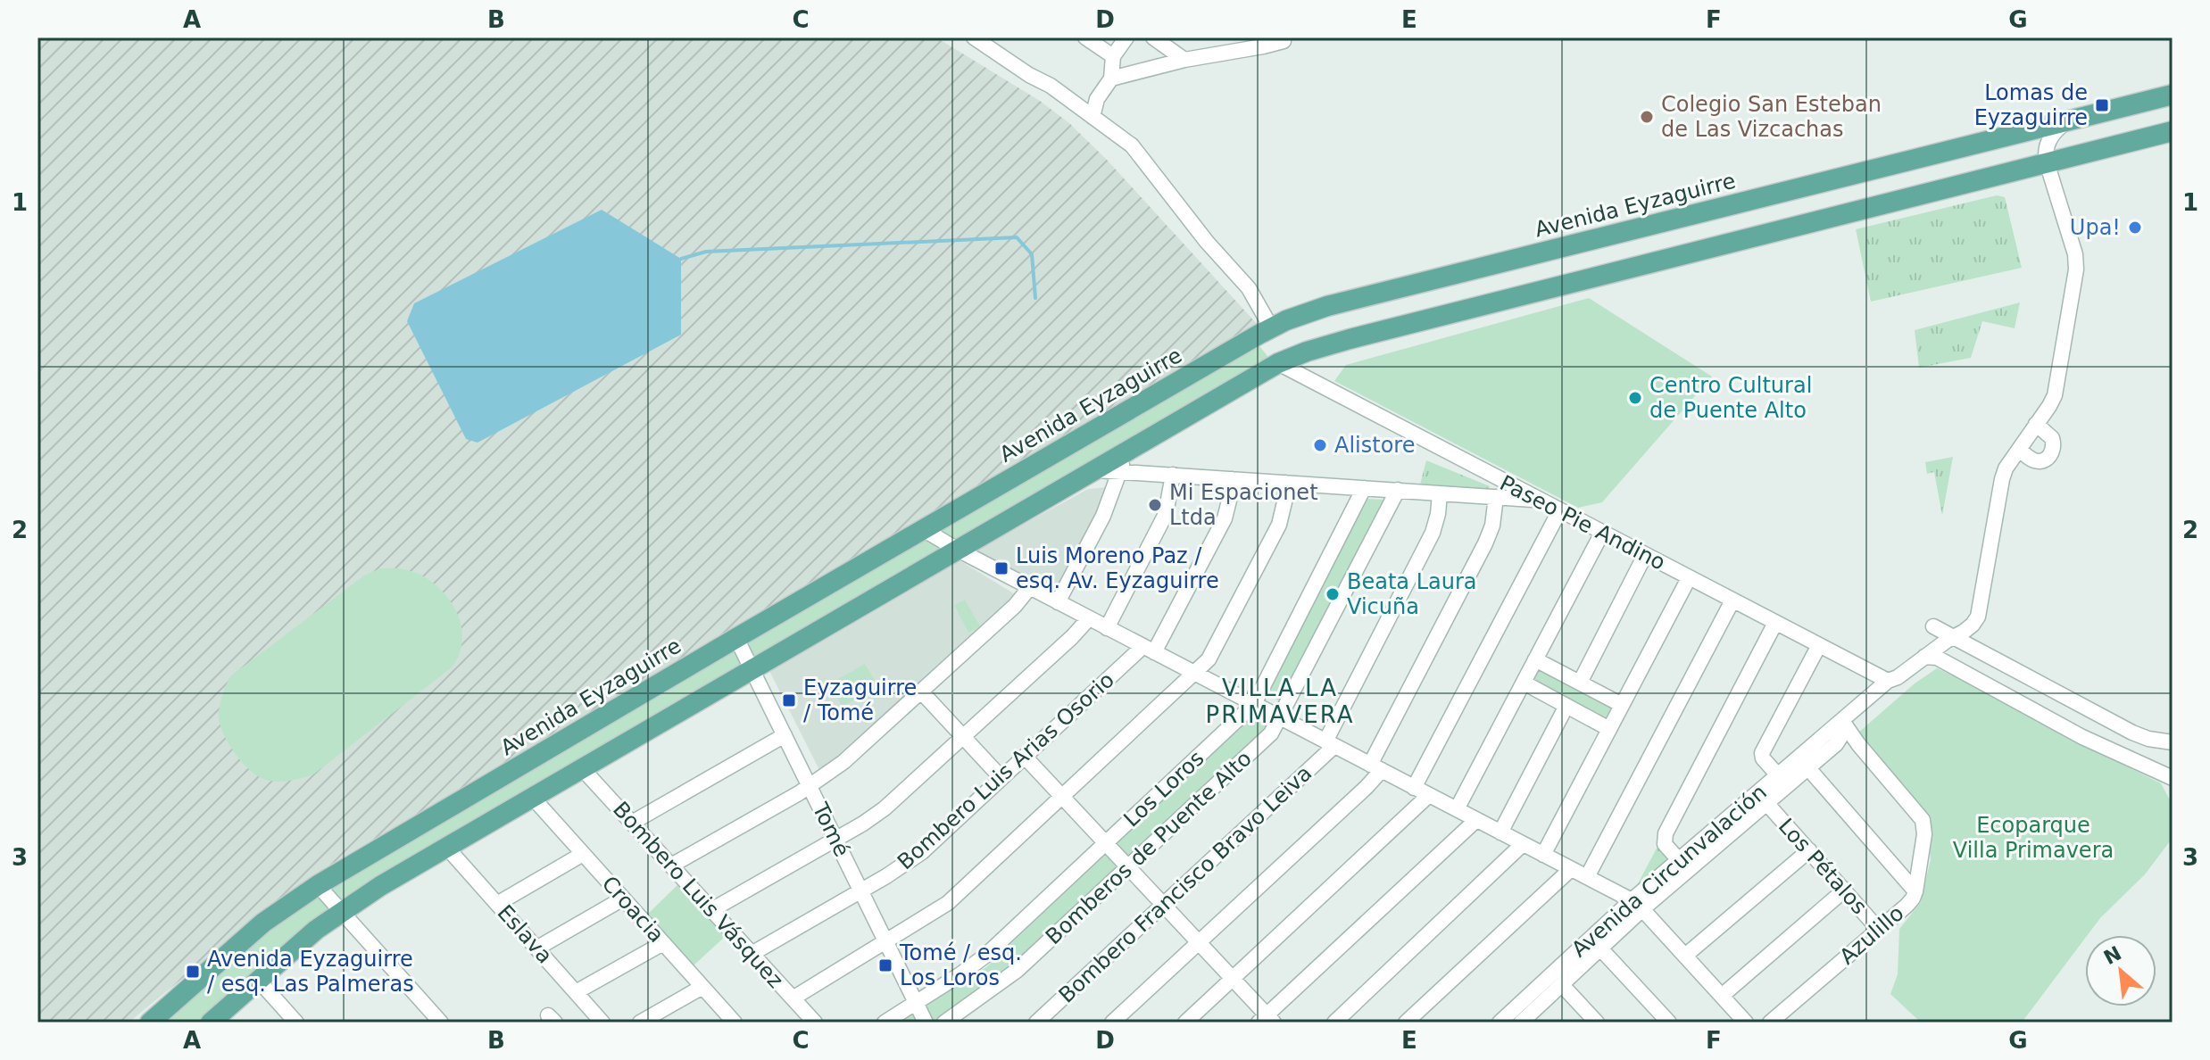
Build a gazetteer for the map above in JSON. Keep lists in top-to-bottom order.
{
  "streets": {
    "main road": ["Avenida Eyzaguirre"],
    "street": [
      "Paseo Pie Andino",
      "Bombero Luis Arias Osorio",
      "Los Loros",
      "Tomé",
      "Bomberos de Puente Alto",
      "Los Pétalos",
      "Avenida Circunvalación",
      "Bombero Francisco Bravo Leiva",
      "Bombero Luis Vásquez",
      "Croacia",
      "Eslava",
      "Azulillo"
    ]
  },
  "crossings": [
    ["Avenida Eyzaguirre", "Tomé"],
    ["Paseo Pie Andino", "Avenida Circunvalación"],
    ["Bombero Luis Arias Osorio", "Tomé"],
    ["Bombero Luis Arias Osorio", "Bombero Luis Vásquez"],
    ["Los Loros", "Tomé"],
    ["Los Pétalos", "Avenida Circunvalación"],
    ["Los Pétalos", "Azulillo"],
    ["Avenida Circunvalación", "Azulillo"]
  ],
  "districts": ["VILLA LA PRIMAVERA"],
  "parks": ["Ecoparque Villa Primavera"],
  "places": {
    "transit": [
      "Lomas de Eyzaguirre",
      "Luis Moreno Paz / esq. Av. Eyzaguirre",
      "Eyzaguirre / Tomé",
      "Tomé / esq. Los Loros",
      "Avenida Eyzaguirre / esq. Las Palmeras"
    ],
    "other": [
      "Colegio San Esteban de Las Vizcachas",
      "Upa!",
      "Centro Cultural de Puente Alto",
      "Alistore",
      "Mi Espacionet Ltda",
      "Beata Laura Vicuña"
    ]
  },
  "north": "top left",
  "grid": {
    "columns": [
      "A",
      "B",
      "C",
      "D",
      "E",
      "F",
      "G"
    ],
    "rows": ["1", "2", "3"]
  }
}
